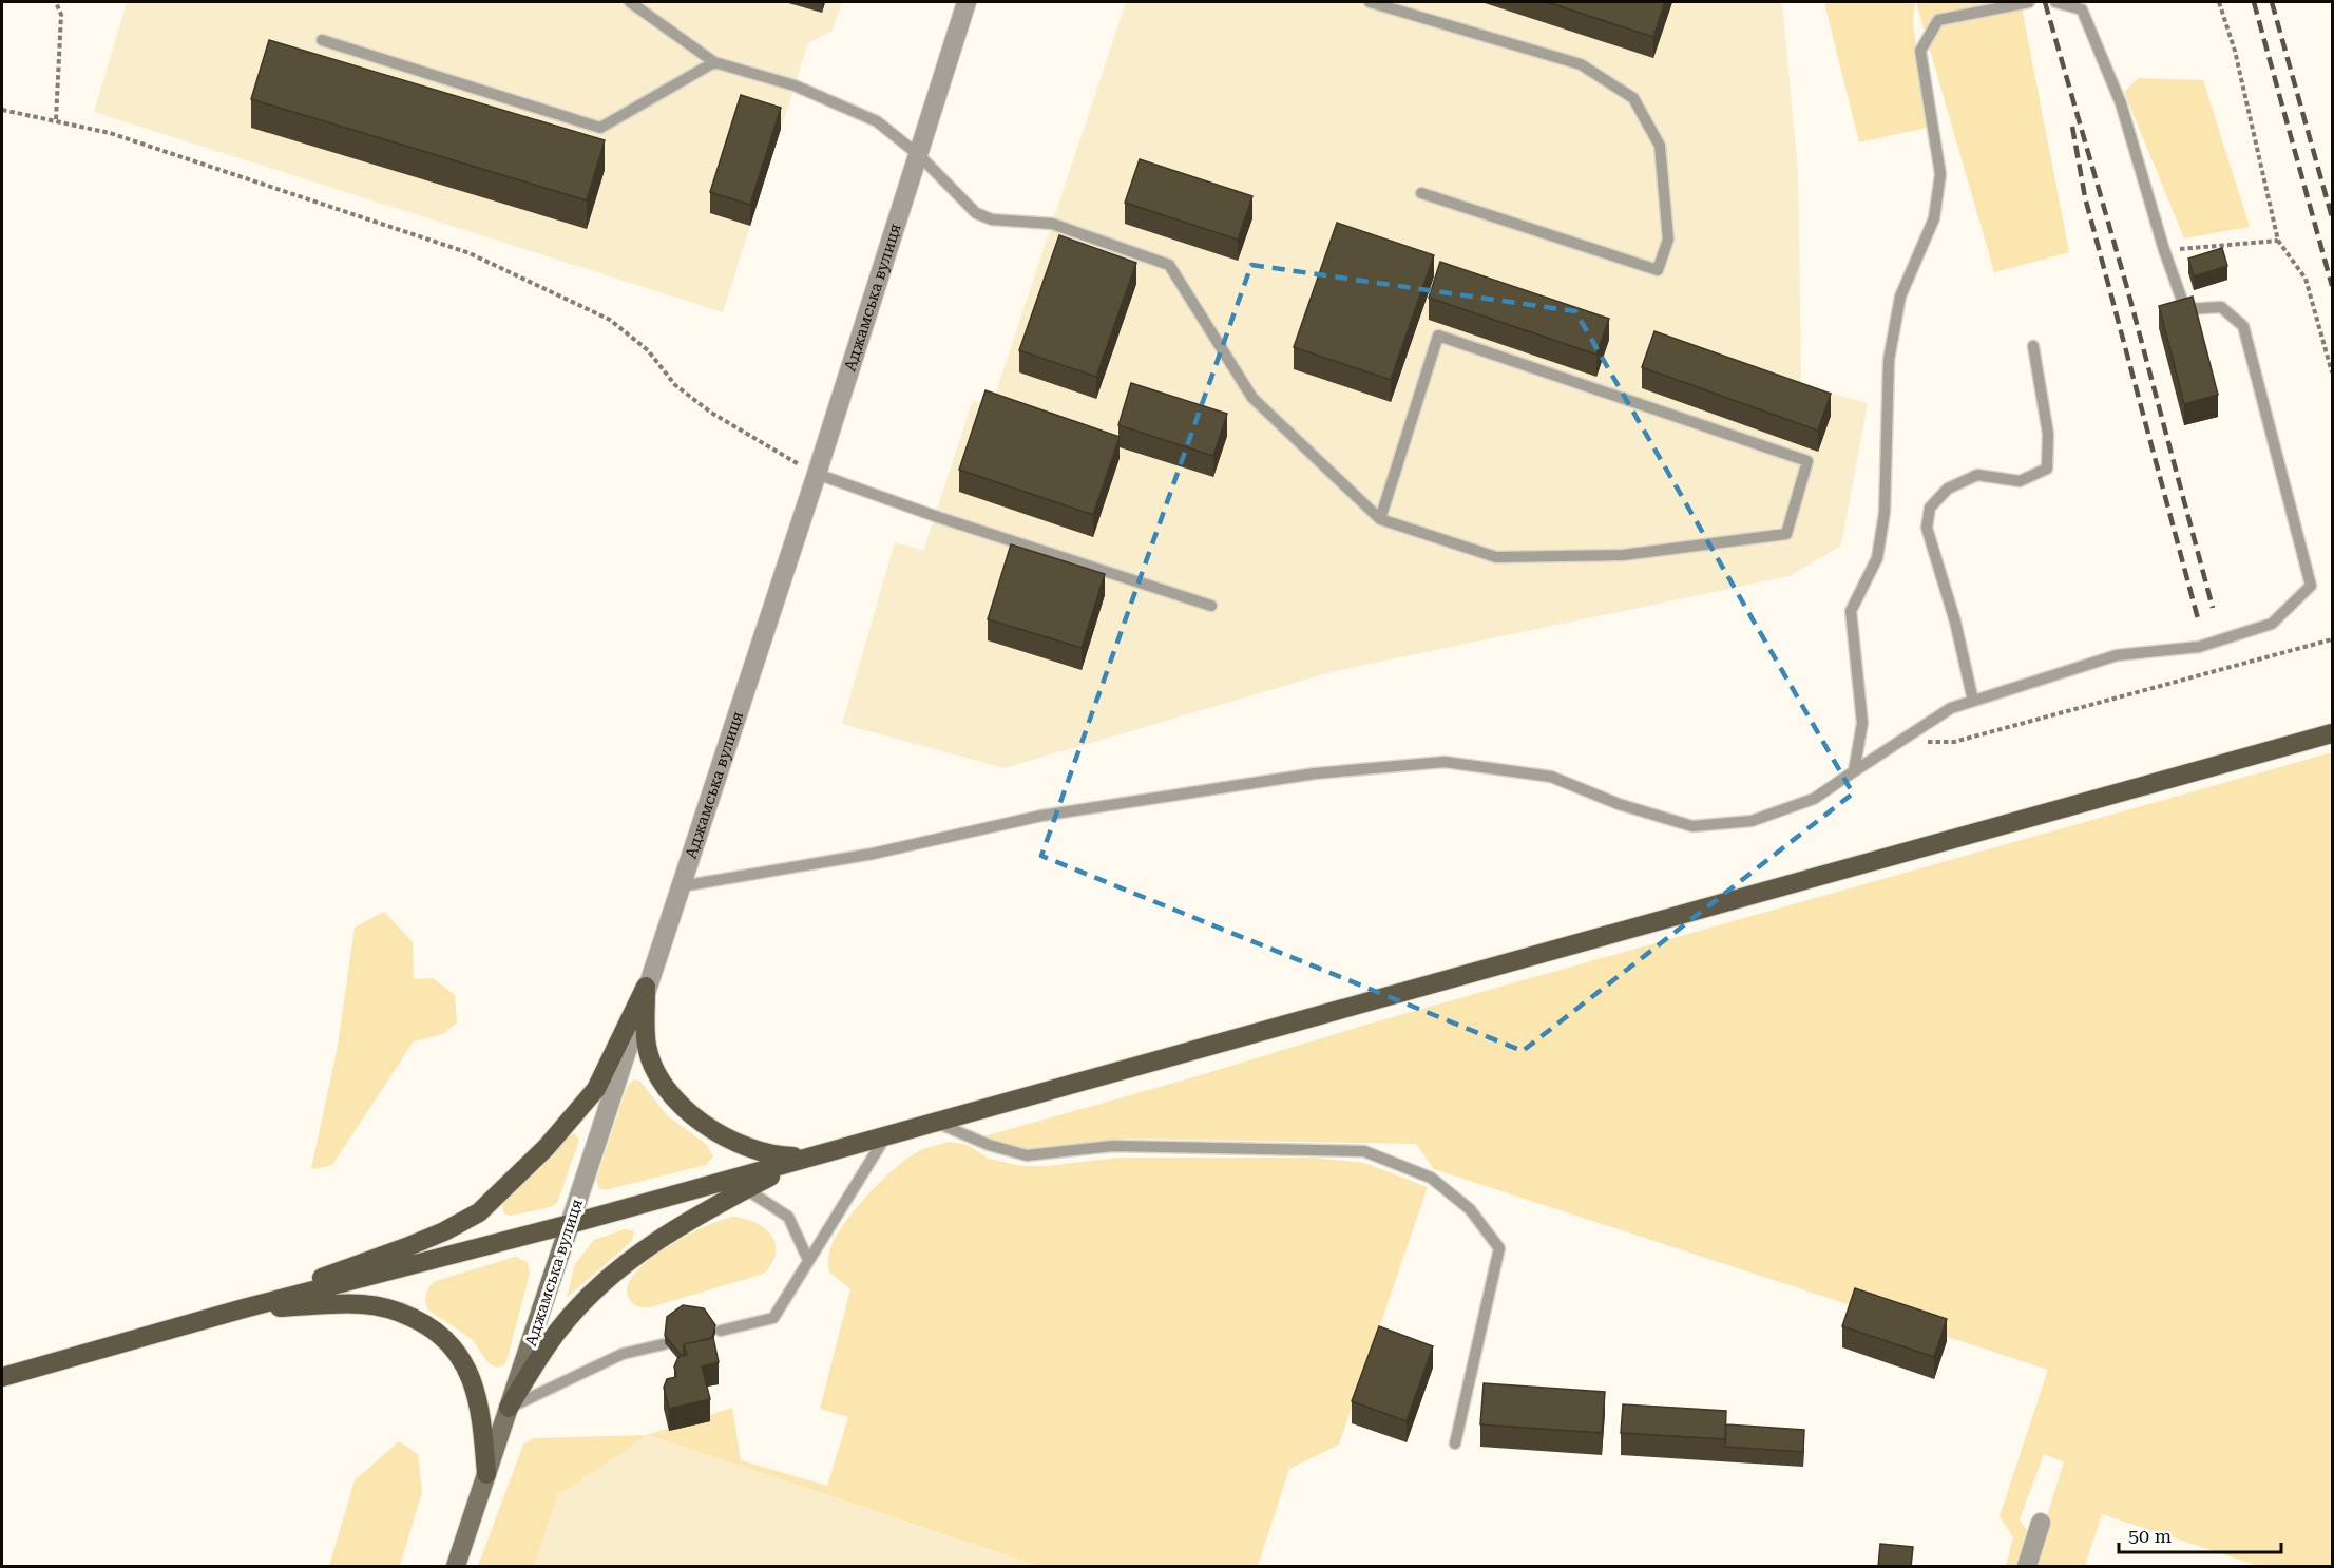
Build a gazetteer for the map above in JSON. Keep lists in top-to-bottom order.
{
  "streets": {
    "main road": ["Аджамська вулиця"]
  },
  "scale_bar": "50 m"
}
